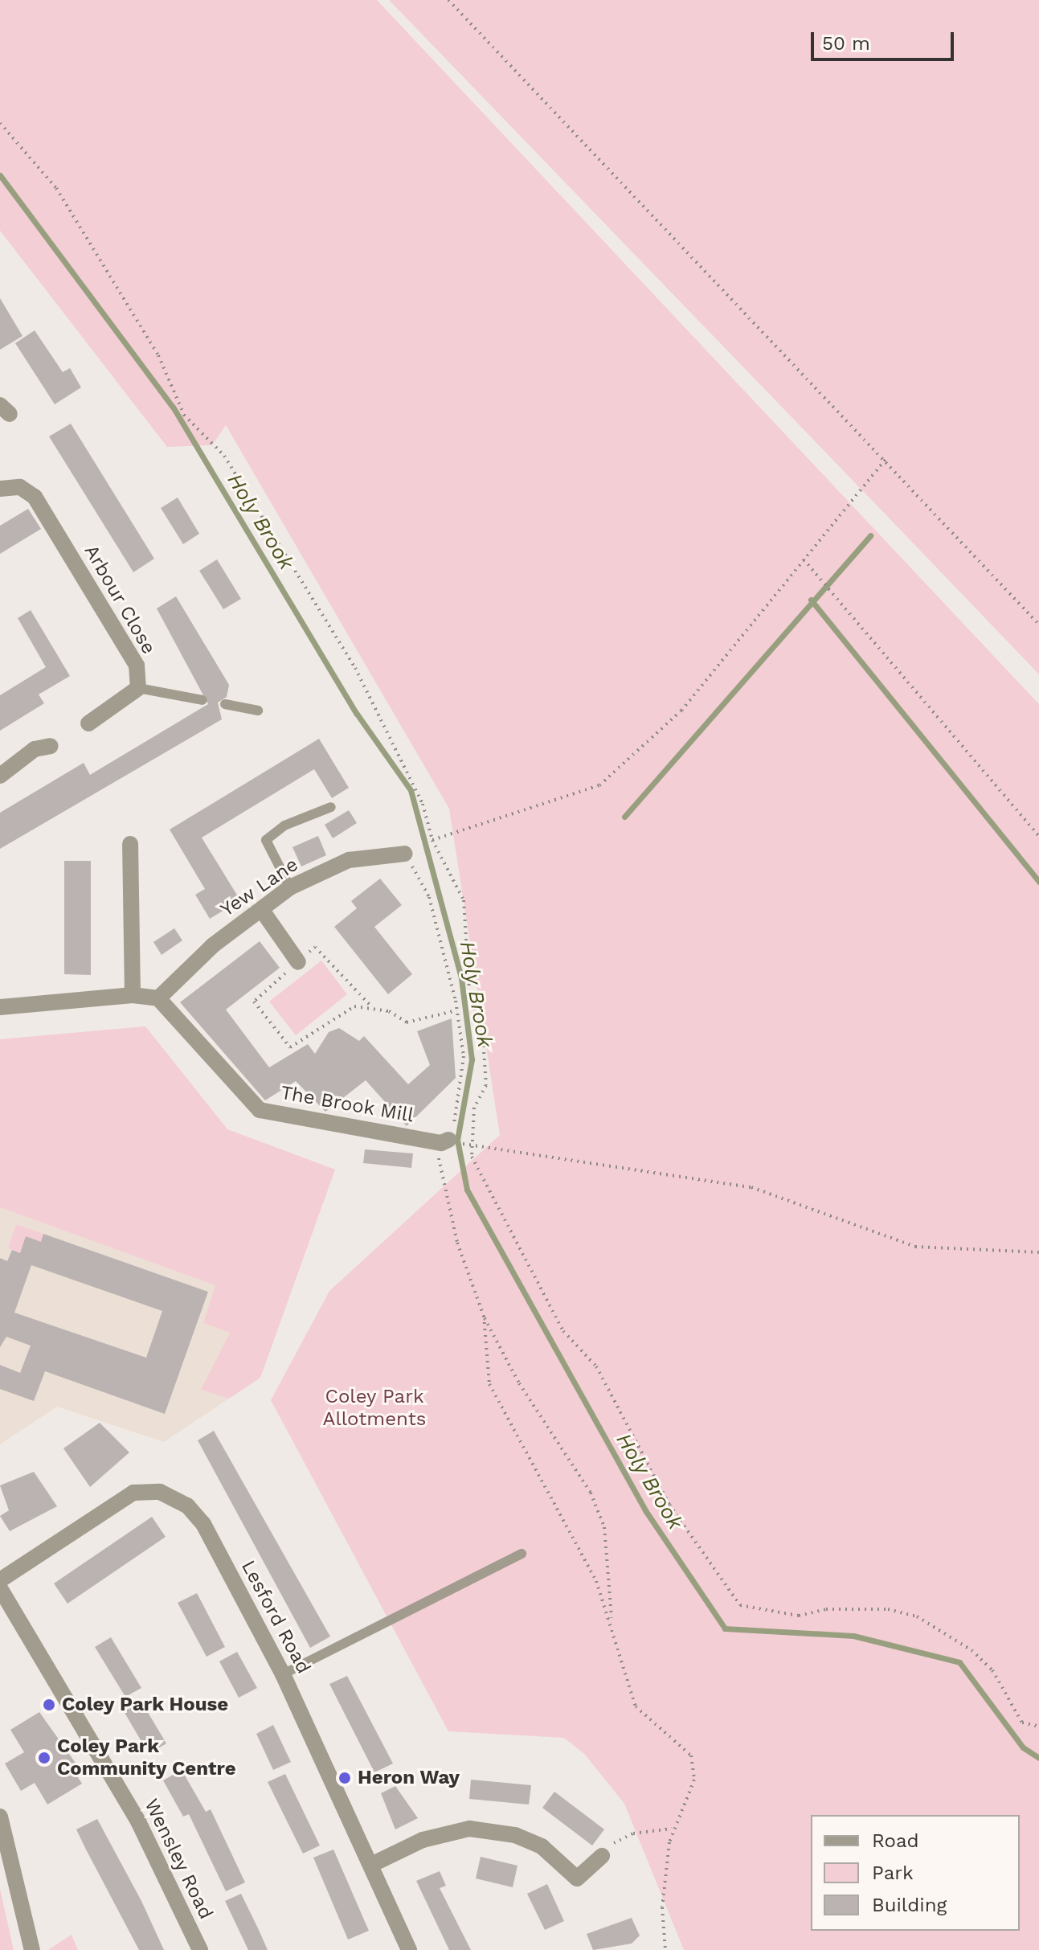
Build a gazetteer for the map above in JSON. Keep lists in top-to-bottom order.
{
  "streets": {
    "street": [
      "Arbour Close",
      "Yew Lane",
      "The Brook Mill",
      "Lesford Road",
      "Wensley Road"
    ]
  },
  "crossings": [
    ["Yew Lane", "The Brook Mill"]
  ],
  "water": ["Holy Brook"],
  "parks": ["Coley Park Allotments"],
  "places": ["Coley Park House", "Coley Park Community Centre", "Heron Way"],
  "legend": ["Road", "Park", "Building"],
  "scale_bar": "50 m"
}
